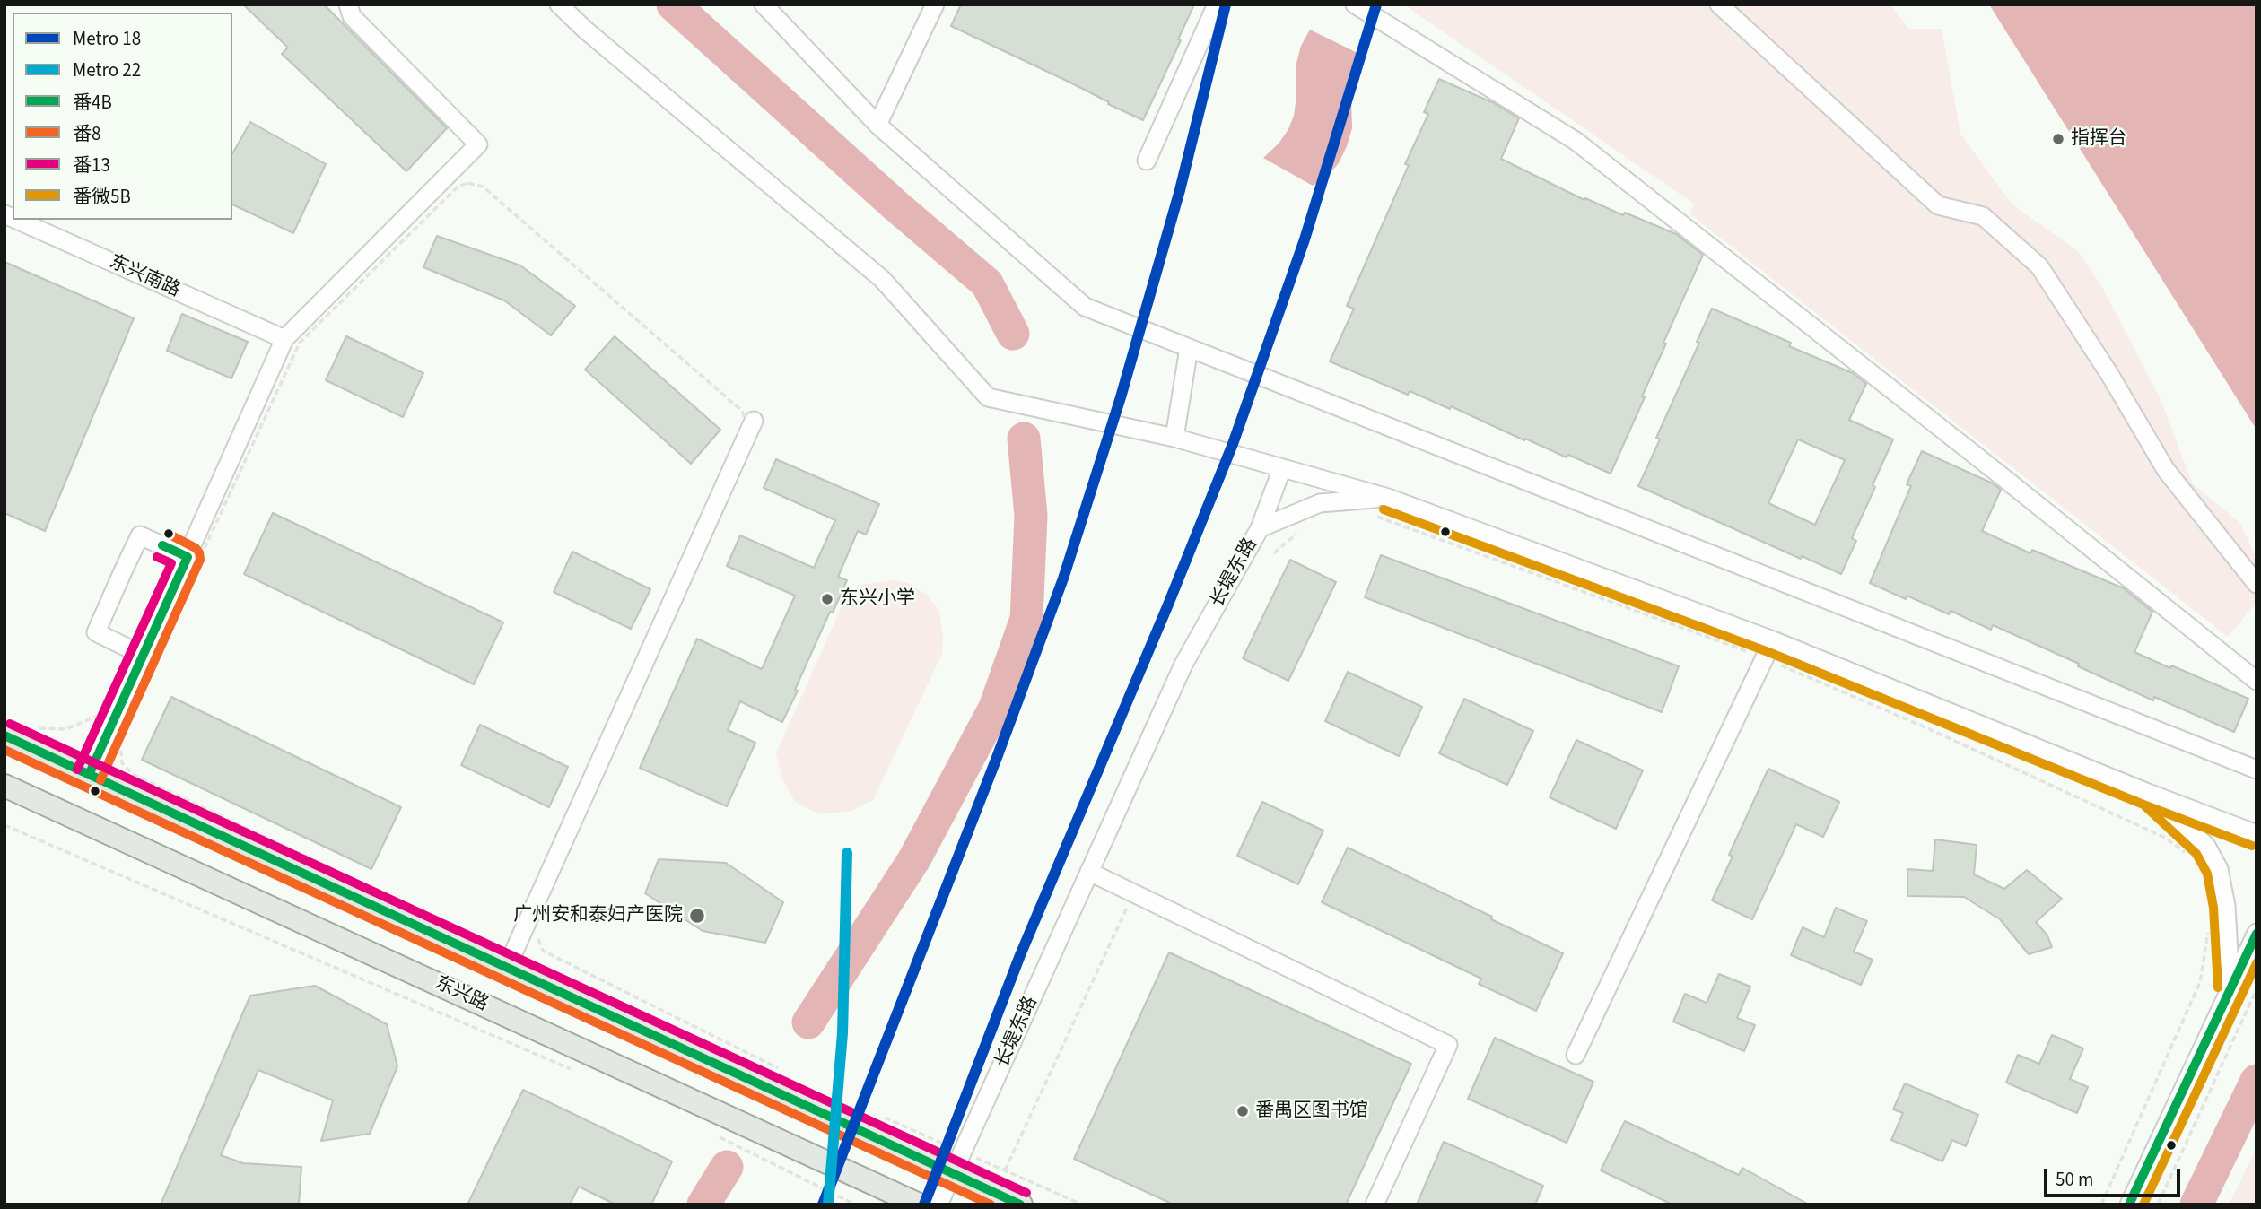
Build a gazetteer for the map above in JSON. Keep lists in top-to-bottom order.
{
  "streets": {
    "main road": ["东兴路"],
    "street": ["东兴南路", "长堤东路"]
  },
  "places": [
    "指挥台",
    "东兴小学",
    "广州安和泰妇产医院",
    "番禺区图书馆"
  ],
  "lines": [
    "metro line 18",
    "transit line 番微5B",
    "transit line 番8",
    "transit line 番4B",
    "transit line 番13",
    "metro line 22"
  ],
  "legend": [
    "Metro 18",
    "Metro 22",
    "番4B",
    "番8",
    "番13",
    "番微5B"
  ],
  "scale_bar": "50 m"
}
